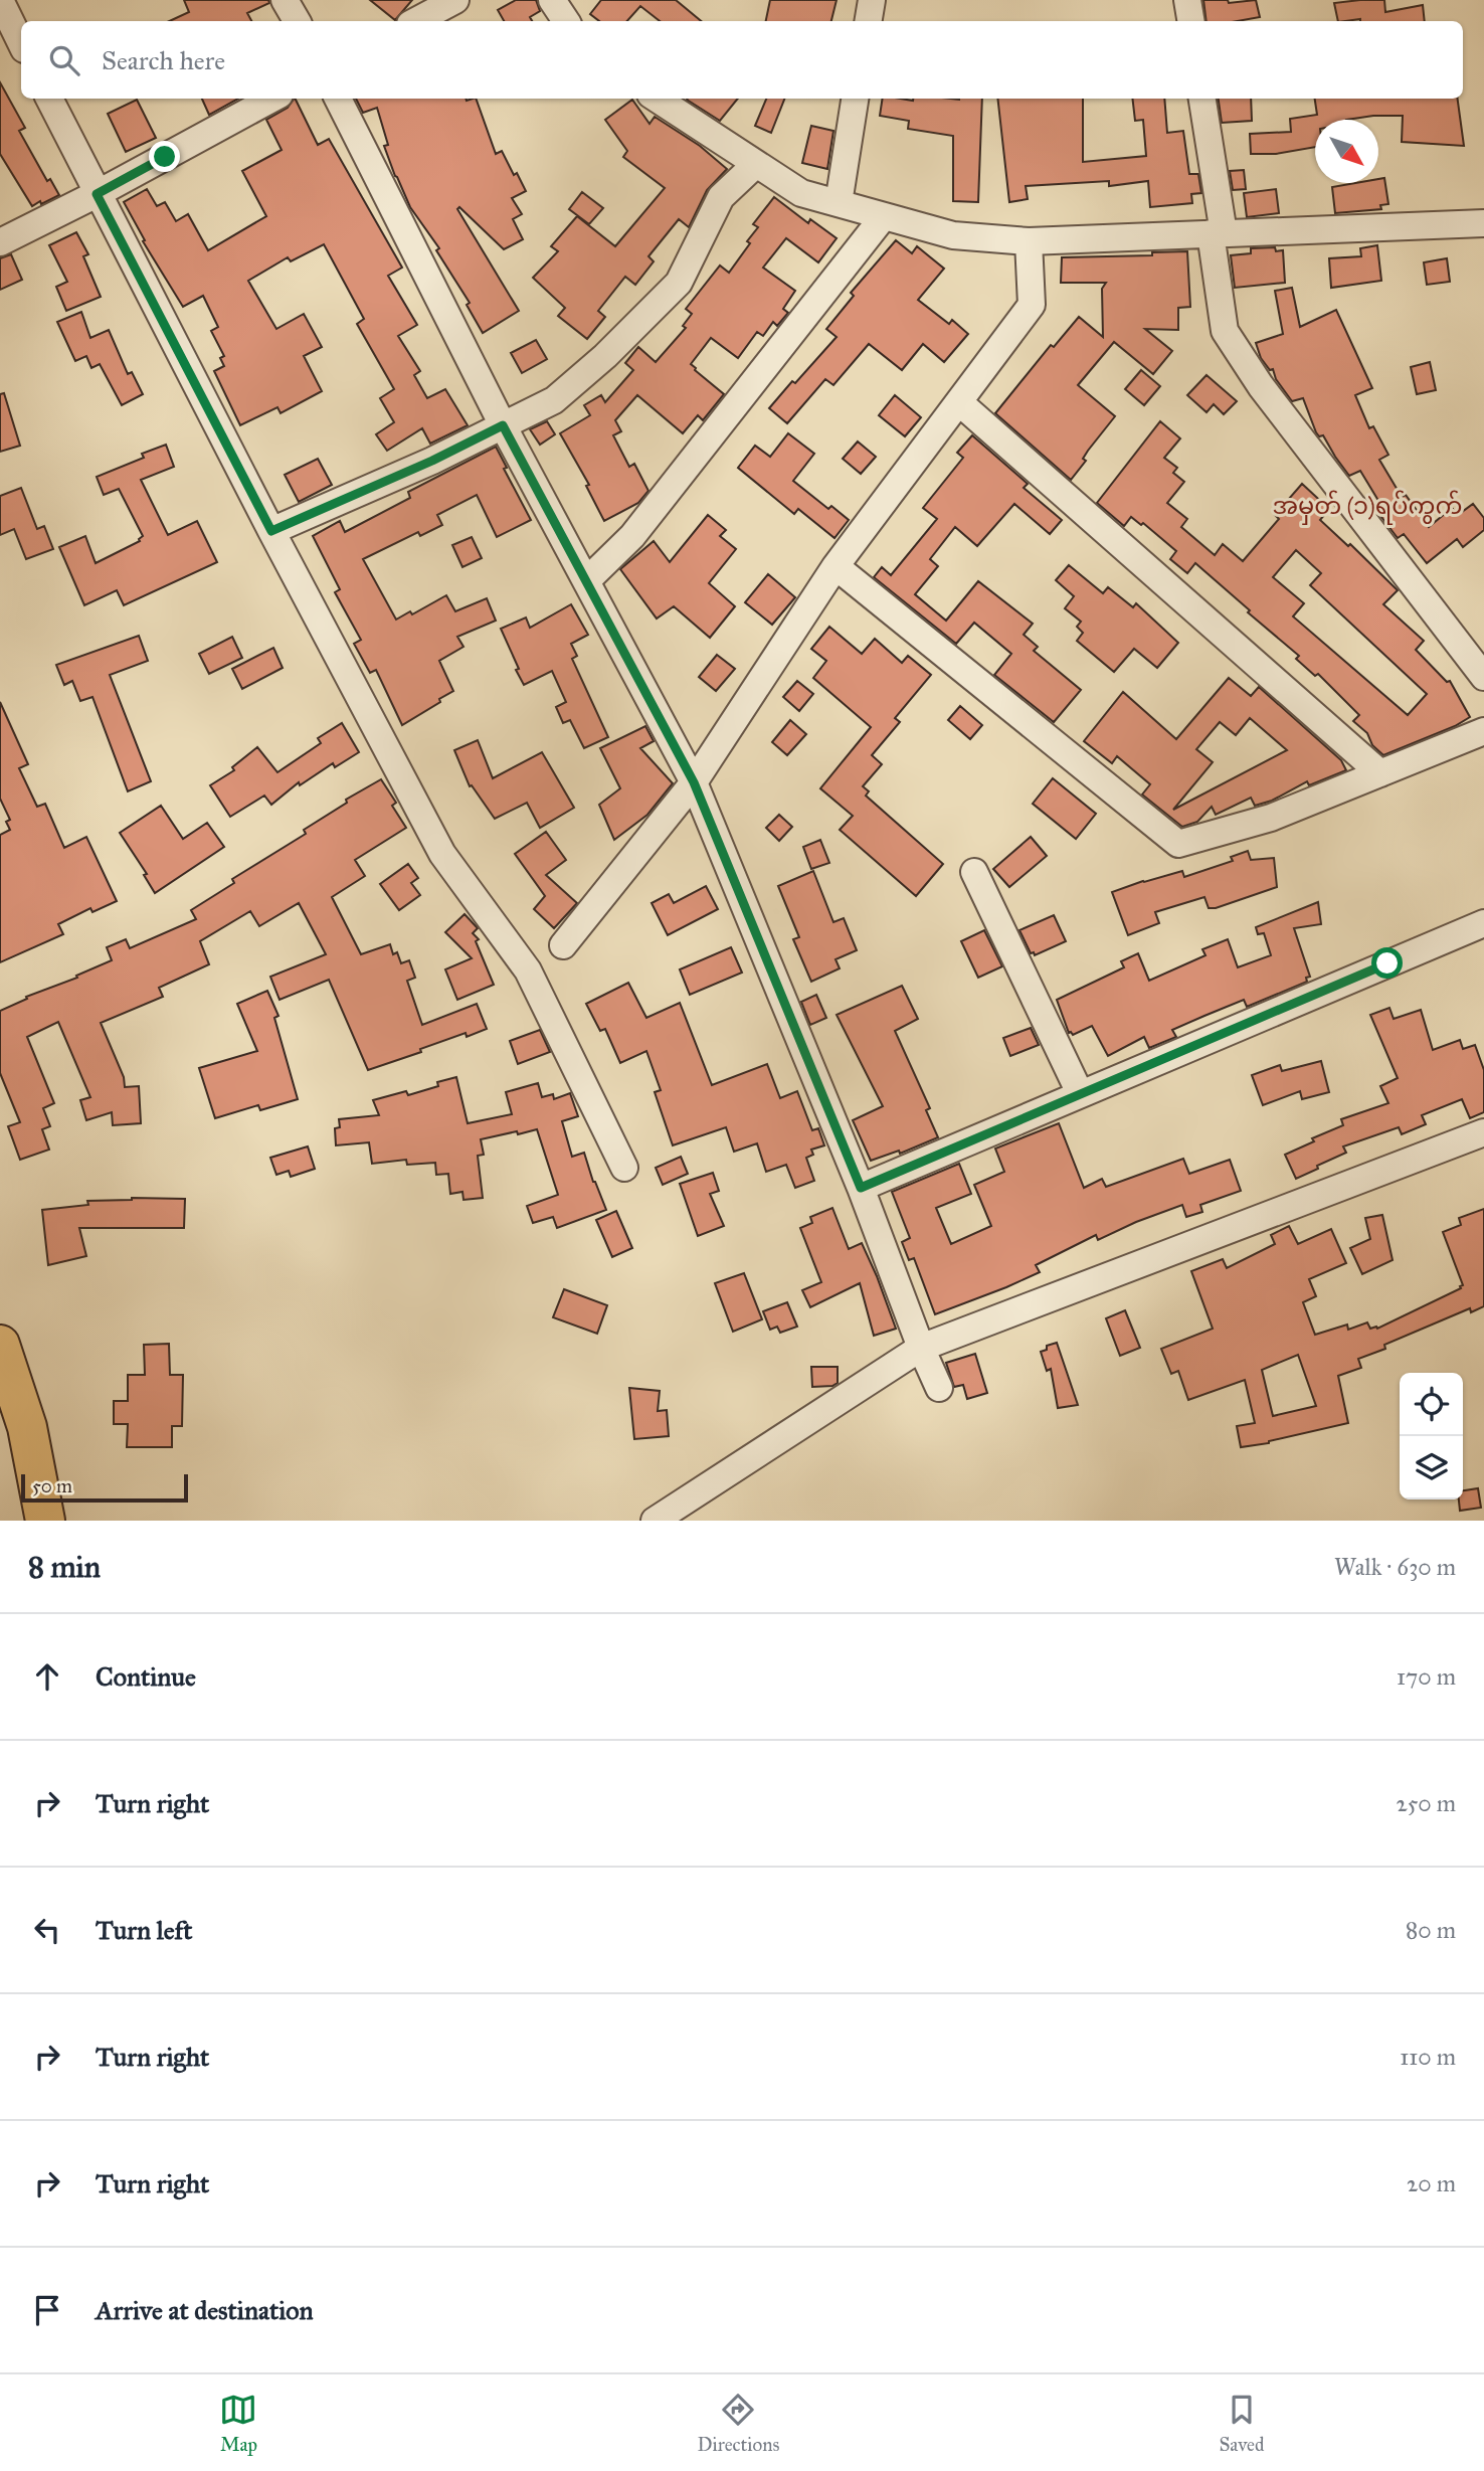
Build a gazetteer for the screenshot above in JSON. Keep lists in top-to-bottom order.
{
  "districts": ["အမှတ် (၁)ရပ်ကွက်"],
  "scale_bar": "50 m",
  "north": "bottom right",
  "page": {
    "search": "Search here",
    "scale": "50 m",
    "heading": ["8 min", "Walk · 630 m"],
    "list": [
      ["Continue", "170 m"],
      ["Turn right", "250 m"],
      ["Turn left", "80 m"],
      ["Turn right", "110 m"],
      ["Turn right", "20 m"],
      "Arrive at destination"
    ],
    "nav": ["Map", "Directions", "Saved"]
  }
}
